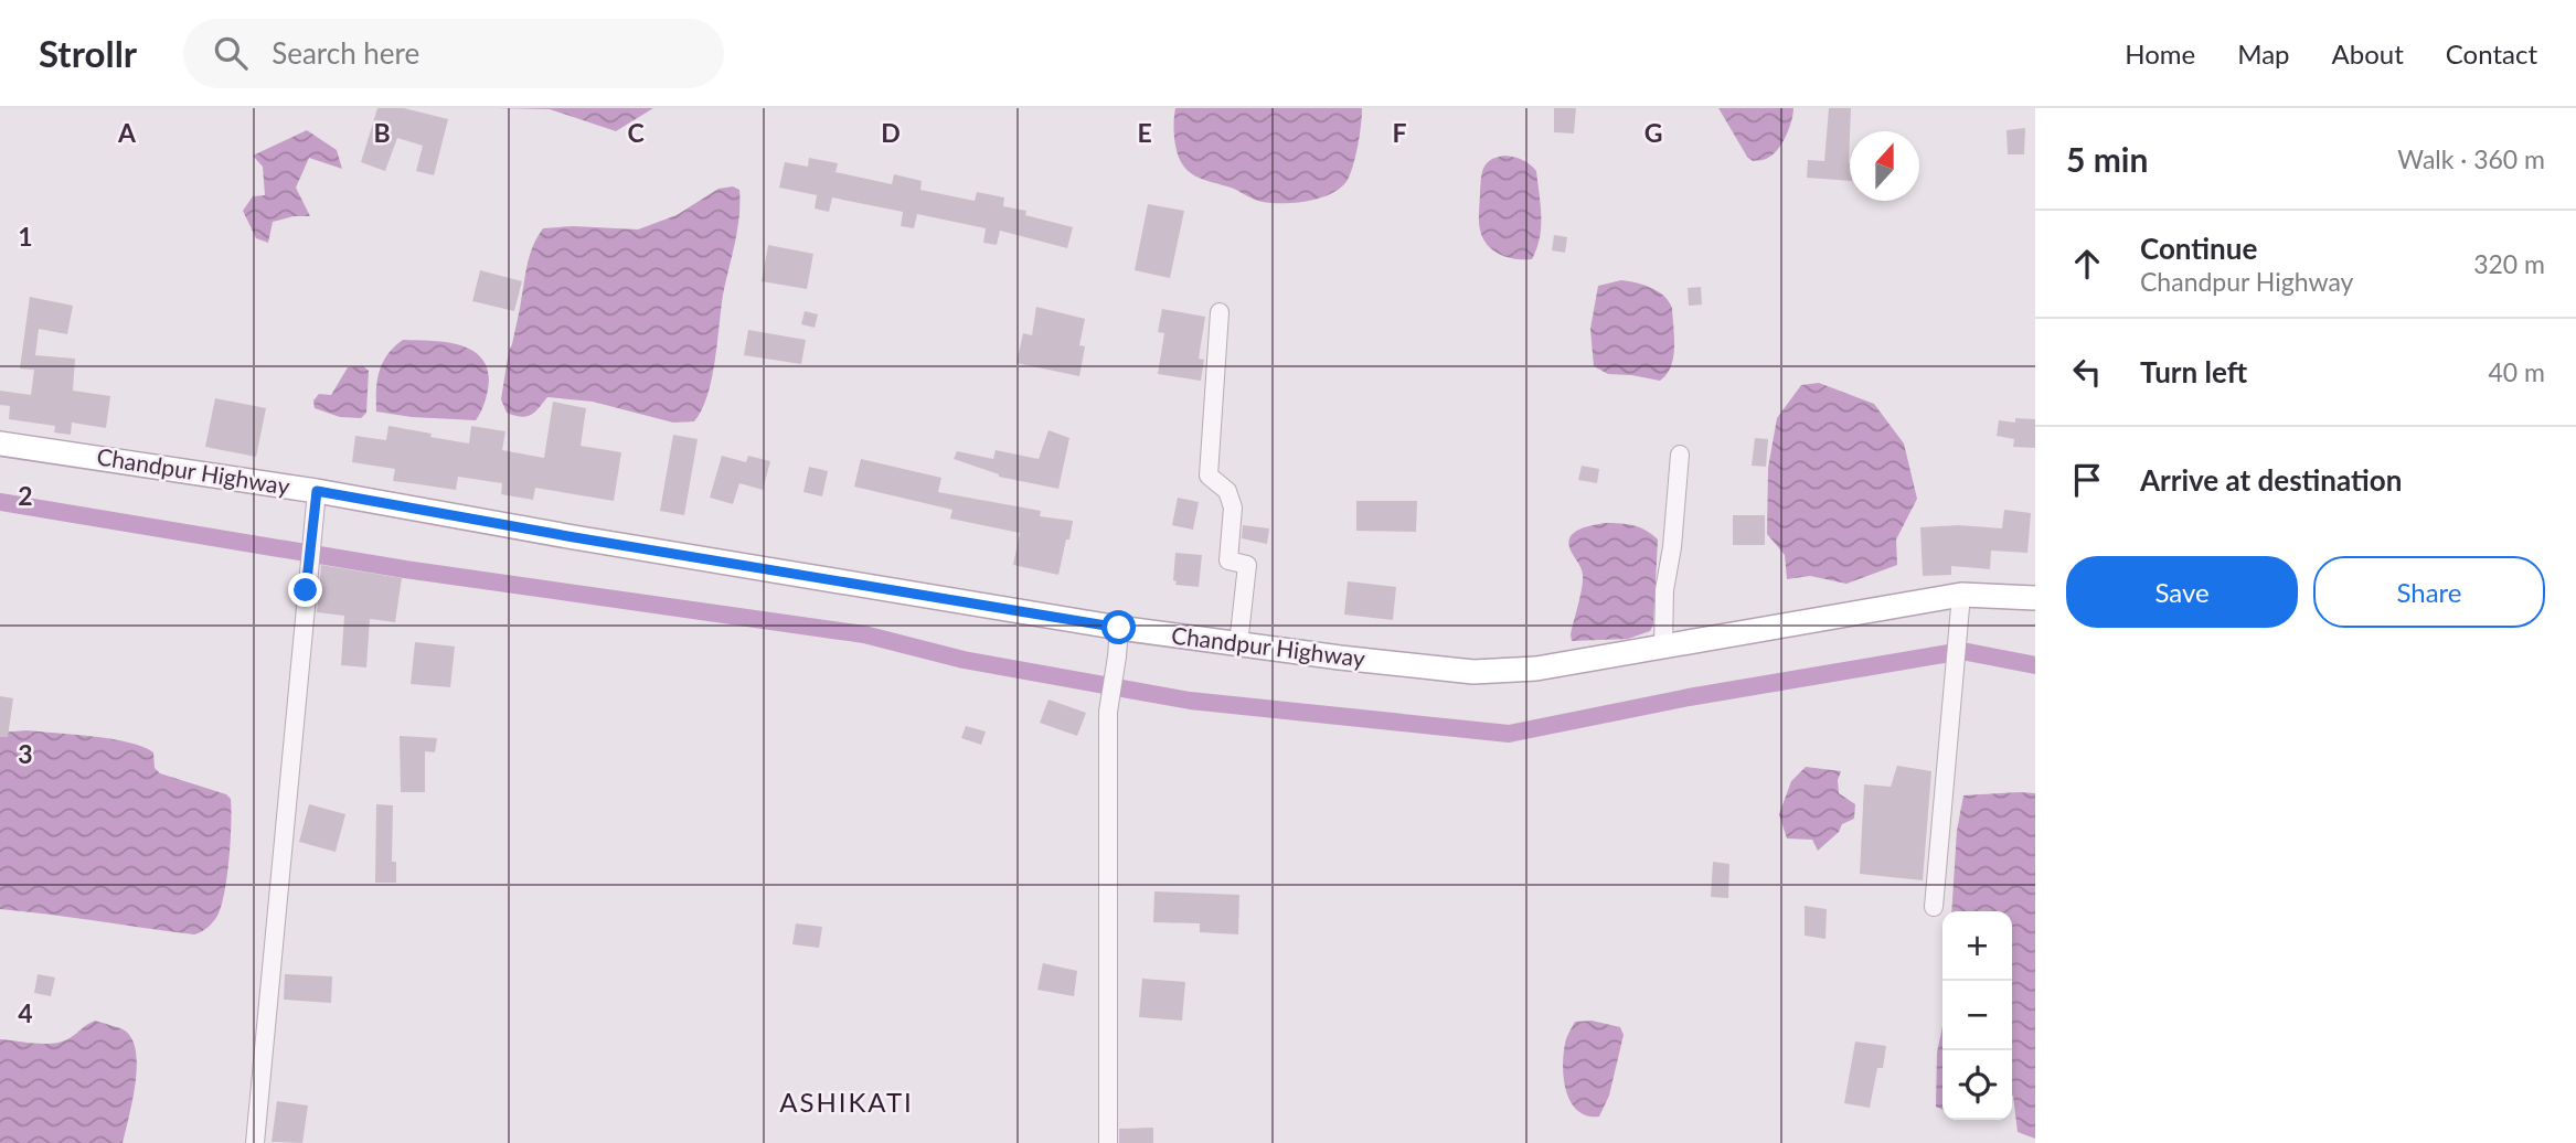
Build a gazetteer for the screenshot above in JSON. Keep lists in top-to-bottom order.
{
  "streets": {
    "main road": ["Chandpur Highway"]
  },
  "districts": ["ASHIKATI"],
  "north": "top",
  "page": {
    "header": "Strollr",
    "search": "Search here",
    "nav": [
      "Home",
      "Map",
      "About",
      "Contact"
    ],
    "heading": ["5 min", "Walk · 360 m"],
    "list": [
      ["Continue", "Chandpur Highway", "320 m"],
      ["Turn left", "40 m"],
      "Arrive at destination"
    ],
    "buttons": ["Save", "Share"],
    "map_buttons": ["+", "−"]
  },
  "grid": {
    "columns": [
      "A",
      "B",
      "C",
      "D",
      "E",
      "F",
      "G"
    ],
    "rows": [
      "1",
      "2",
      "3",
      "4"
    ]
  }
}
